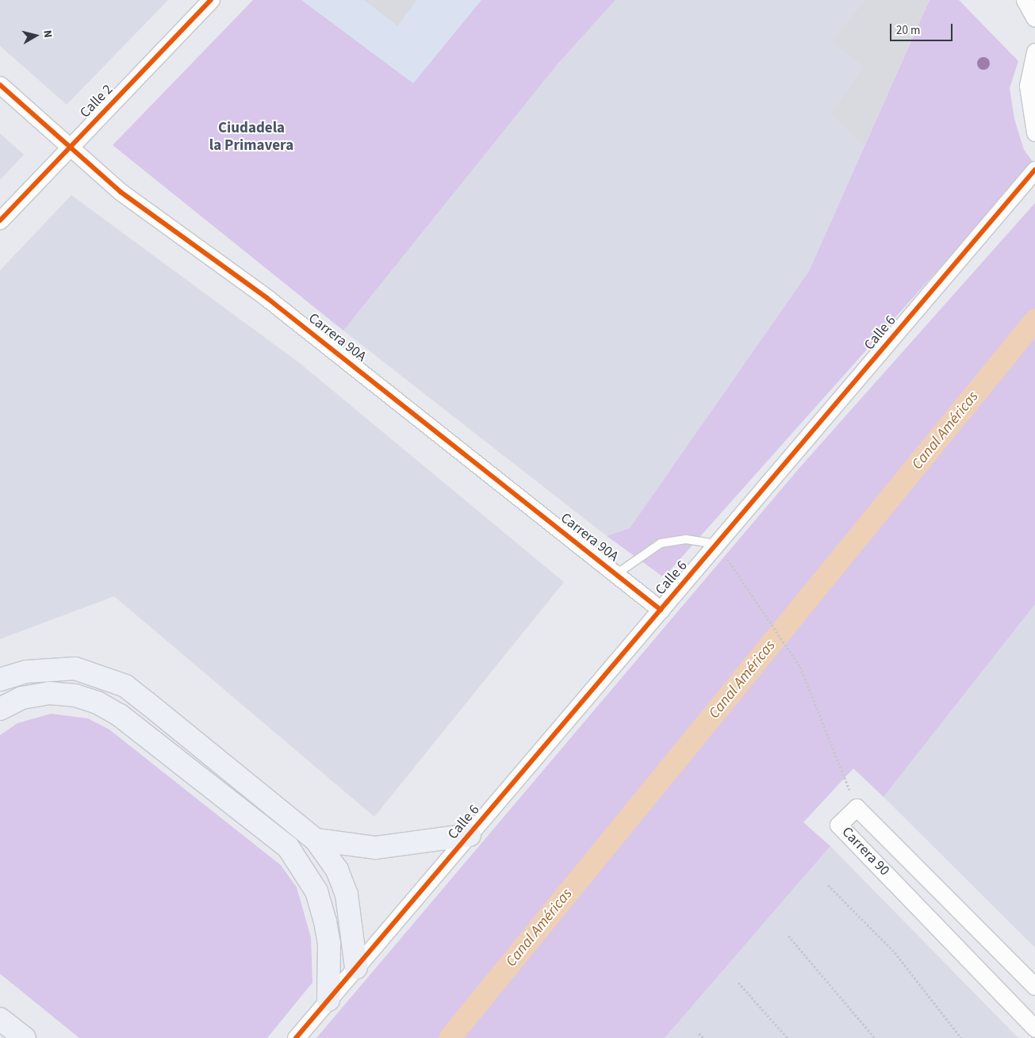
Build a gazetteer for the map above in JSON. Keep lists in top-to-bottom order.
{
  "streets": {
    "street": [
      "Calle 2",
      "Calle 6",
      "Carrera 90A",
      "Carrera 90"
    ]
  },
  "crossings": [
    ["Calle 2", "Carrera 90A"],
    ["Calle 6", "Carrera 90A"]
  ],
  "districts": ["Ciudadela la Primavera"],
  "water": ["Canal Américas"],
  "scale_bar": "20 m",
  "north": "right"
}
